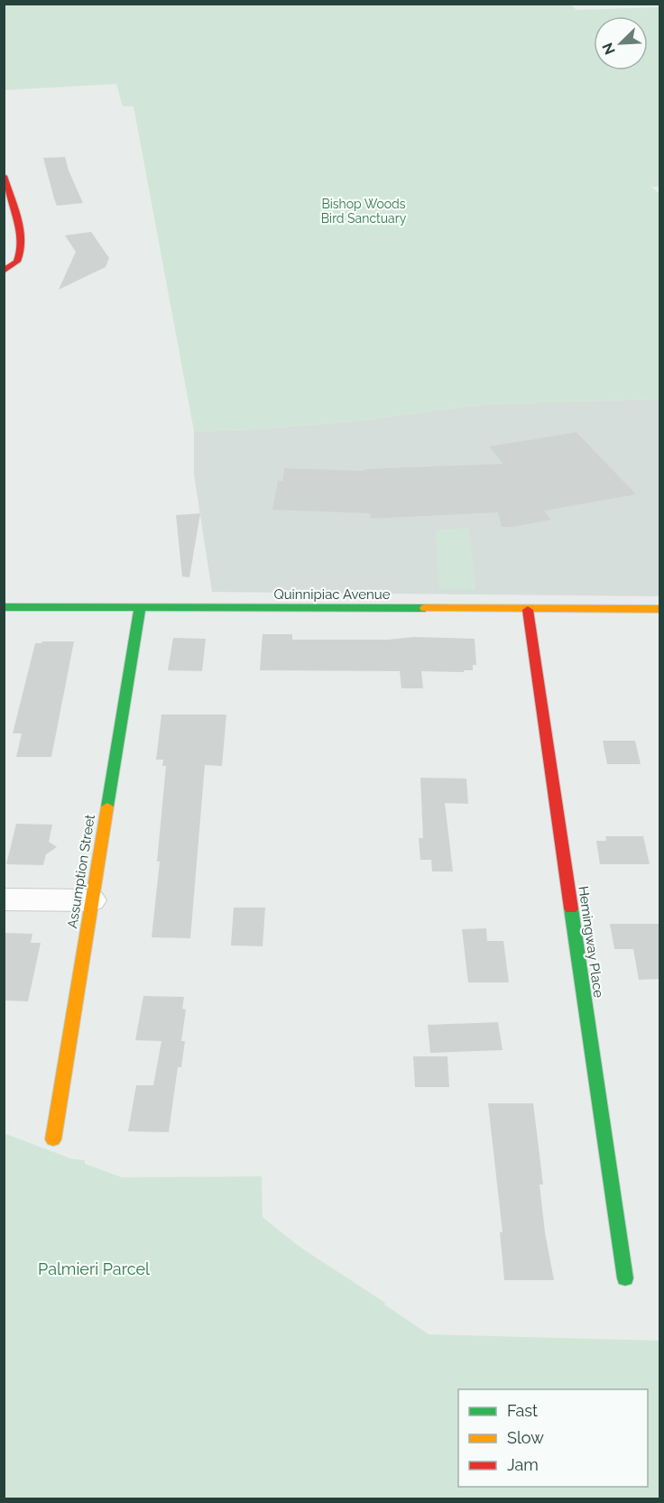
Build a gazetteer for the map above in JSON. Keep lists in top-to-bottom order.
{
  "streets": {
    "street": ["Quinnipiac Avenue", "Assumption Street", "Hemingway Place"]
  },
  "crossings": [
    ["Quinnipiac Avenue", "Assumption Street"],
    ["Quinnipiac Avenue", "Hemingway Place"]
  ],
  "parks": ["Bishop Woods Bird Sanctuary", "Palmieri Parcel"],
  "legend": ["Fast", "Slow", "Jam"],
  "north": "bottom left"
}
